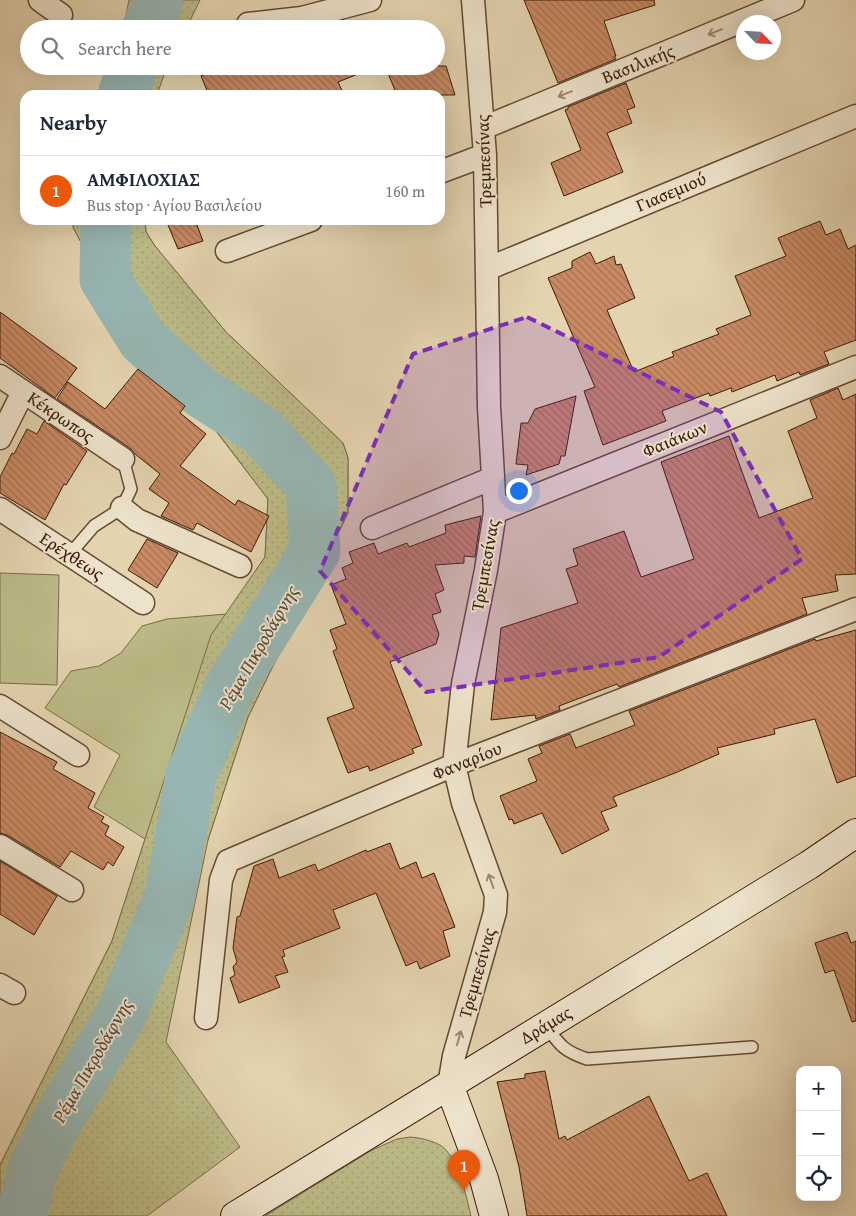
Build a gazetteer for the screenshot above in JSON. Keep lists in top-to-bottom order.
{
  "streets": {
    "street": [
      "Βασιλικής",
      "Τρεμπεσίνας",
      "Γιασεμιού",
      "Κέκρωπος",
      "Φαιάκων",
      "Ερέχθεως",
      "Φαναρίου",
      "Δράμας"
    ]
  },
  "crossings": [
    ["Βασιλικής", "Τρεμπεσίνας"],
    ["Τρεμπεσίνας", "Γιασεμιού"],
    ["Τρεμπεσίνας", "Φαιάκων"],
    ["Τρεμπεσίνας", "Φαναρίου"],
    ["Τρεμπεσίνας", "Δράμας"]
  ],
  "one_way": ["Βασιλικής"],
  "water": ["Ρέμα Πικροδάφνης"],
  "north": "bottom right",
  "page": {
    "search": "Search here",
    "heading": "Nearby",
    "list": [
      {
        "mark": "1",
        "name": "ΑΜΦΙΛΟΧΙΑΣ",
        "note": "Bus stop · Αγίου Βασιλείου",
        "value": "160 m"
      }
    ],
    "map_buttons": ["+", "−"],
    "pins": "1"
  }
}
